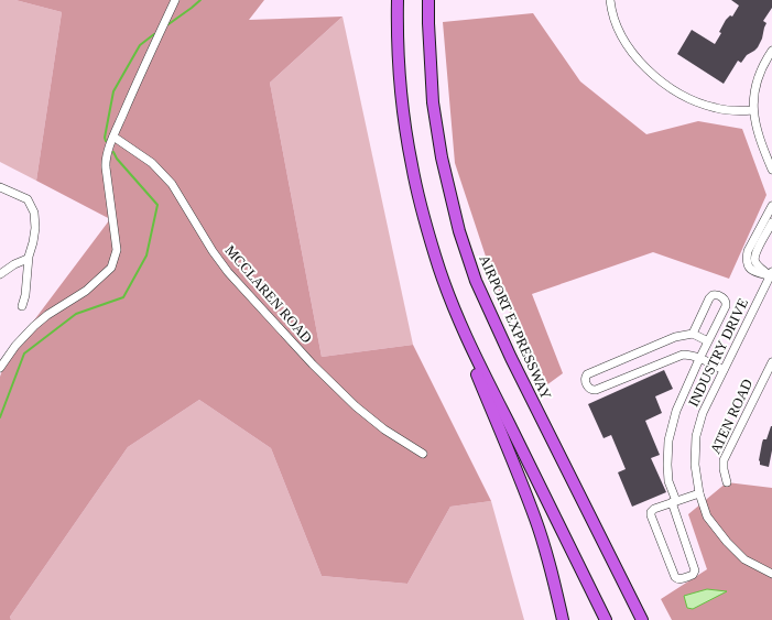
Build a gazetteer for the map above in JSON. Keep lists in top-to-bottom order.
{
  "streets": {
    "highway": ["AIRPORT EXPRESSWAY"],
    "street": ["MCCLAREN ROAD", "INDUSTRY DRIVE", "ATEN ROAD"]
  }
}
